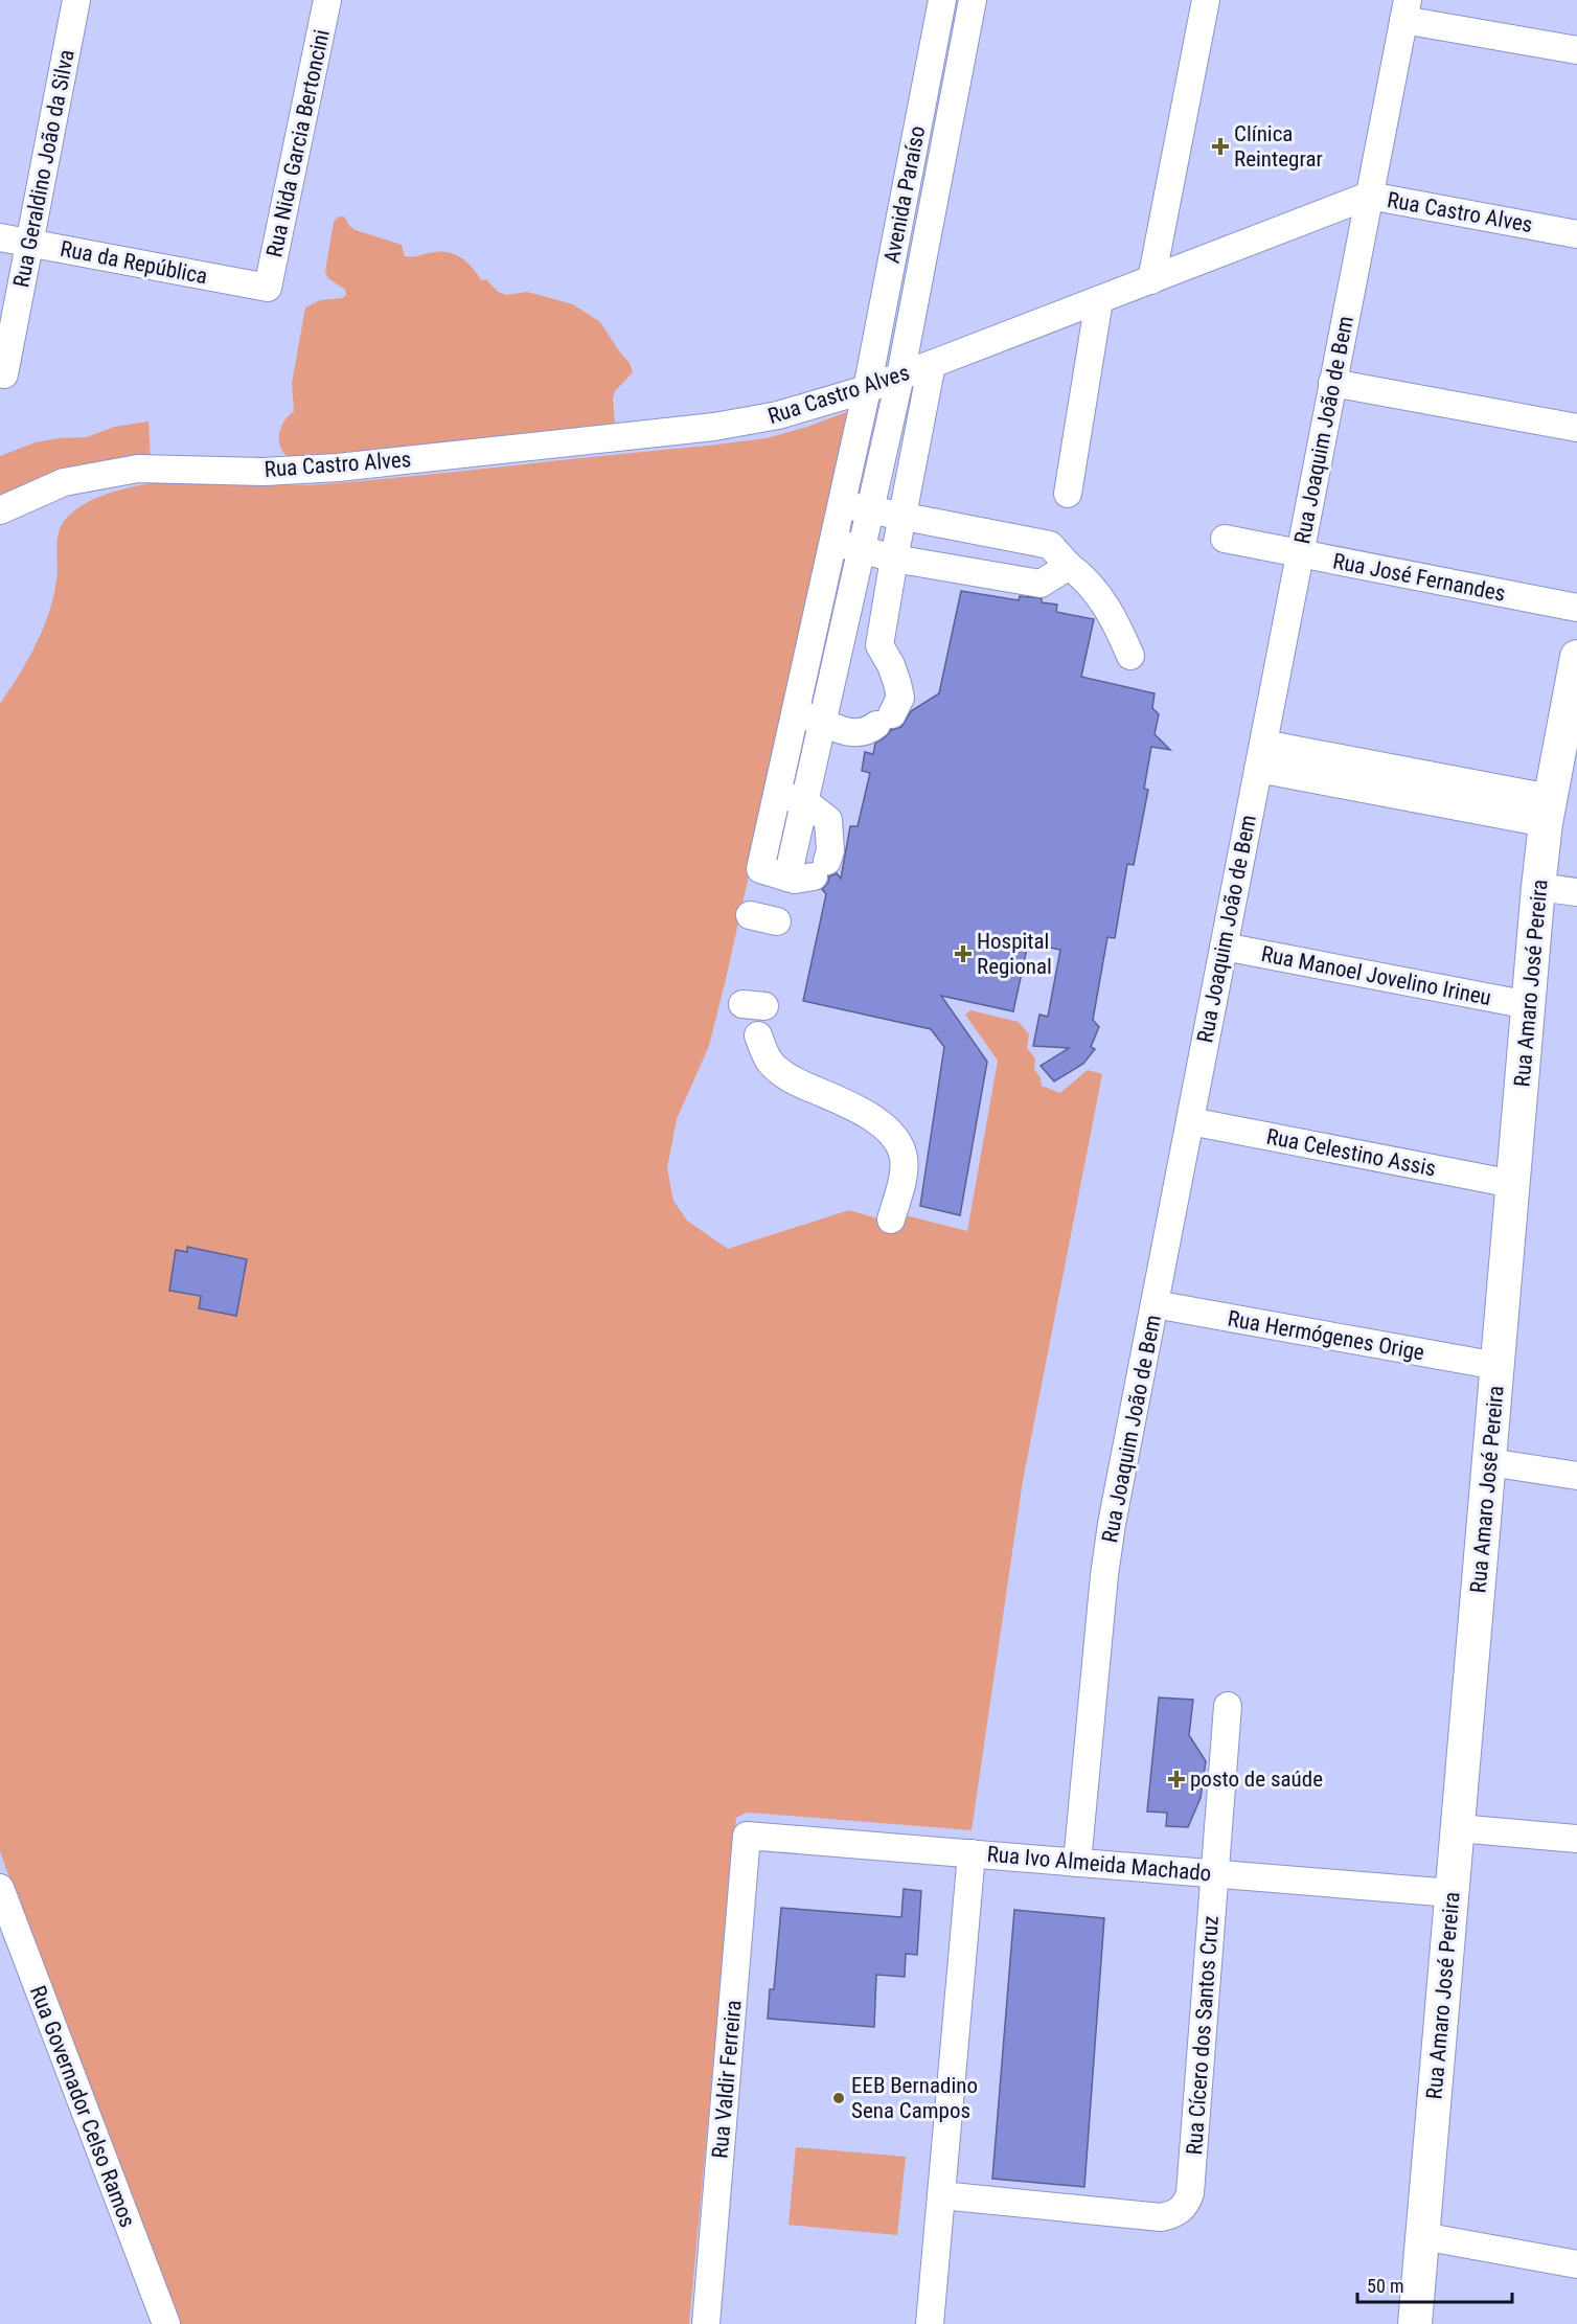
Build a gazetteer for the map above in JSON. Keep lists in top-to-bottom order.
{
  "streets": {
    "main road": ["Rua Amaro José Pereira"],
    "street": [
      "Rua Nida Garcia Bertoncini",
      "Rua Geraldino João da Silva",
      "Avenida Paraíso",
      "Rua Castro Alves",
      "Rua da República",
      "Rua Joaquim João de Bem",
      "Rua José Fernandes",
      "Rua Manoel Jovelino Irineu",
      "Rua Celestino Assis",
      "Rua Hermógenes Orige",
      "Rua Ivo Almeida Machado",
      "Rua Cícero dos Santos Cruz",
      "Rua Valdir Ferreira",
      "Rua Governador Celso Ramos"
    ]
  },
  "crossings": [
    ["Rua Nida Garcia Bertoncini", "Rua da República"],
    ["Rua Geraldino João da Silva", "Rua da República"],
    ["Avenida Paraíso", "Rua Castro Alves"],
    ["Rua Castro Alves", "Rua Joaquim João de Bem"],
    ["Rua Joaquim João de Bem", "Rua José Fernandes"],
    ["Rua Joaquim João de Bem", "Rua Manoel Jovelino Irineu"],
    ["Rua Joaquim João de Bem", "Rua Celestino Assis"],
    ["Rua Joaquim João de Bem", "Rua Hermógenes Orige"],
    ["Rua Joaquim João de Bem", "Rua Ivo Almeida Machado"],
    ["Rua Manoel Jovelino Irineu", "Rua Amaro José Pereira"],
    ["Rua Amaro José Pereira", "Rua Celestino Assis"],
    ["Rua Amaro José Pereira", "Rua Hermógenes Orige"],
    ["Rua Amaro José Pereira", "Rua Ivo Almeida Machado"],
    ["Rua Ivo Almeida Machado", "Rua Cícero dos Santos Cruz"],
    ["Rua Ivo Almeida Machado", "Rua Valdir Ferreira"]
  ],
  "places": {
    "health": ["Clínica Reintegrar", "Hospital Regional", "posto de saúde"],
    "other": ["EEB Bernadino Sena Campos"]
  },
  "scale_bar": "50 m"
}
